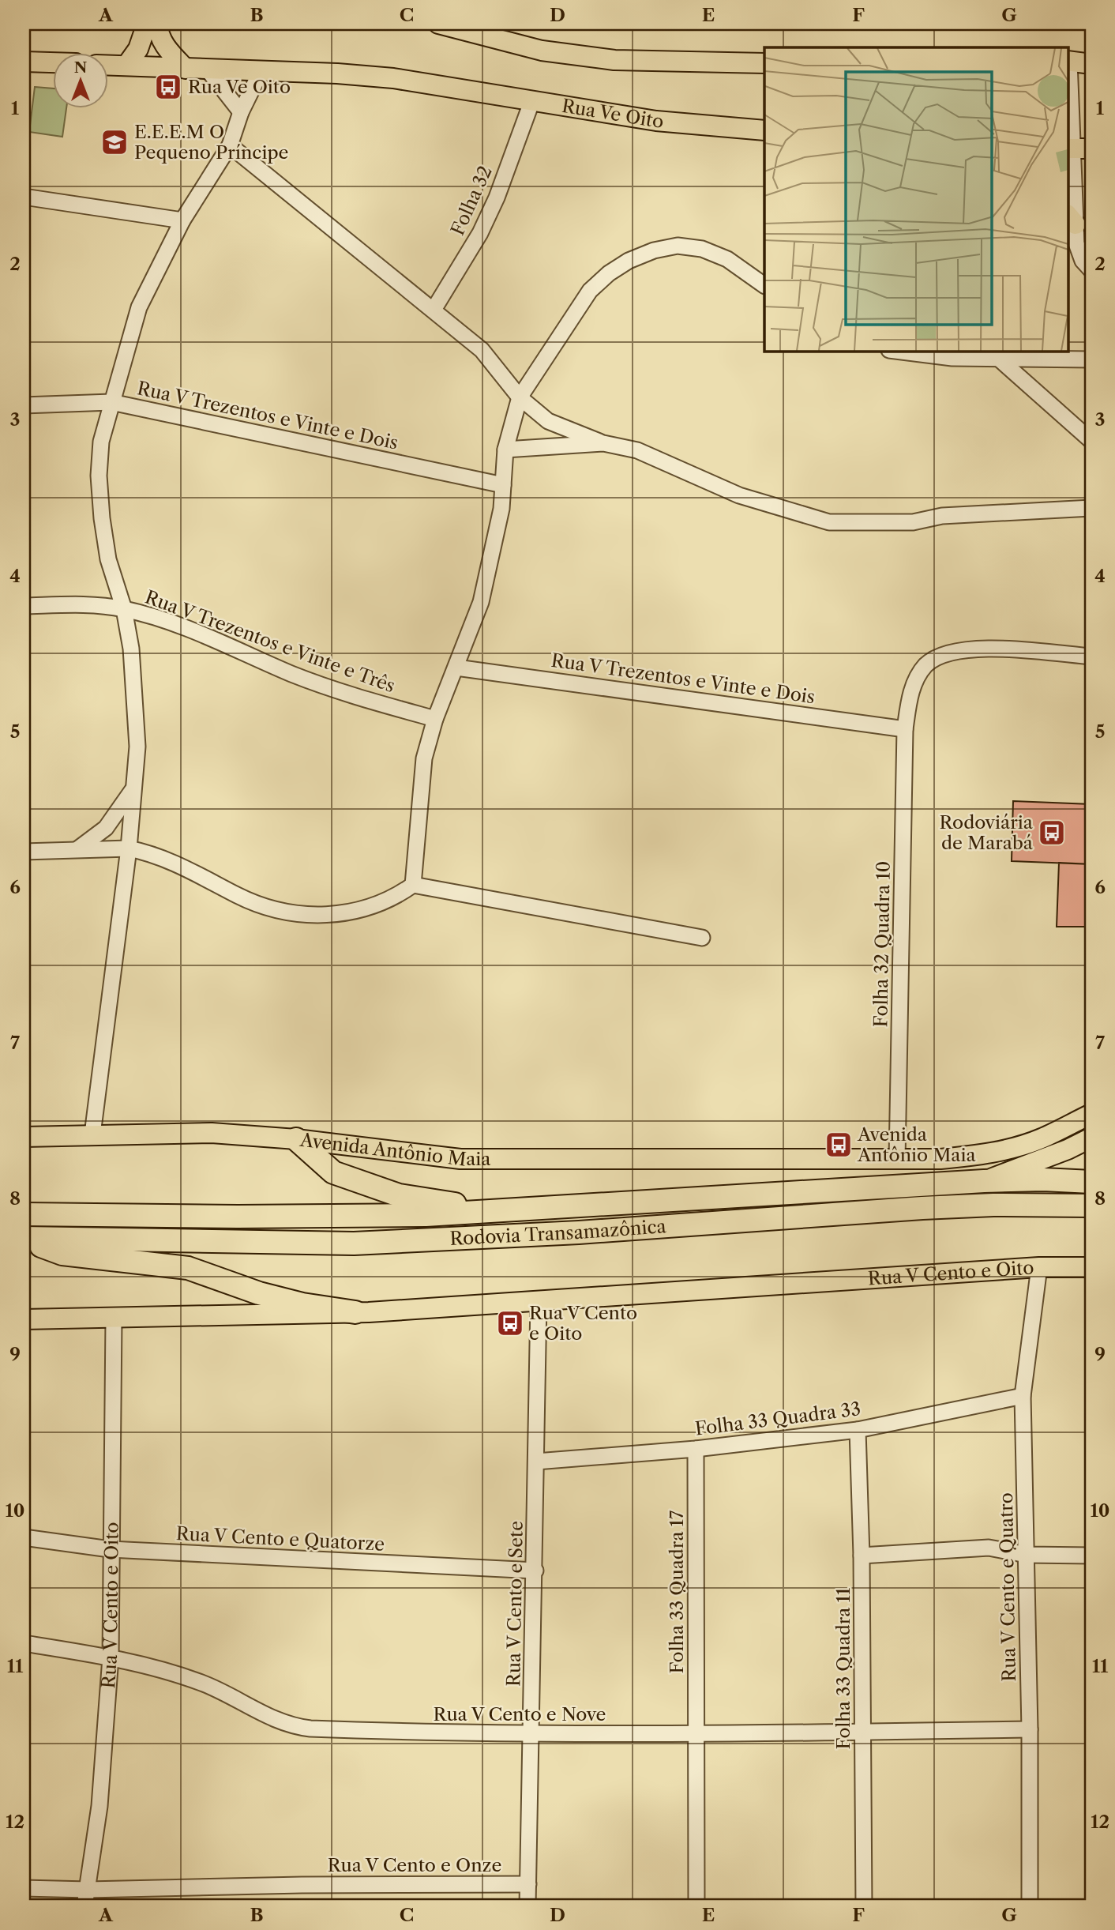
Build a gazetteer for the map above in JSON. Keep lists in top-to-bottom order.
{
  "streets": {
    "highway": ["Rodovia Transamazônica"],
    "main road": ["Rua Ve Oito", "Avenida Antônio Maia", "Rua V Cento e Oito"],
    "street": [
      "Folha 32",
      "Rua V Trezentos e Vinte e Dois",
      "Rua V Trezentos e Vinte e Três",
      "Folha 32 Quadra 10",
      "Folha 33 Quadra 33",
      "Rua V Cento e Quatorze",
      "Rua V Cento e Quatro",
      "Folha 33 Quadra 17",
      "Rua V Cento e Sete",
      "Folha 33 Quadra 11",
      "Rua V Cento e Nove",
      "Rua V Cento e Onze"
    ]
  },
  "crossings": [
    ["Rua Ve Oito", "Folha 32"],
    ["Rua V Trezentos e Vinte e Dois", "Folha 32 Quadra 10"],
    ["Folha 32 Quadra 10", "Avenida Antônio Maia"],
    ["Rua V Cento e Oito", "Rua V Cento e Quatorze"],
    ["Rua V Cento e Oito", "Rua V Cento e Quatro"],
    ["Rua V Cento e Oito", "Rua V Cento e Sete"],
    ["Rua V Cento e Oito", "Rua V Cento e Nove"],
    ["Rua V Cento e Oito", "Rua V Cento e Onze"],
    ["Folha 33 Quadra 33", "Rua V Cento e Quatro"],
    ["Folha 33 Quadra 33", "Folha 33 Quadra 17"],
    ["Folha 33 Quadra 33", "Rua V Cento e Sete"],
    ["Folha 33 Quadra 33", "Folha 33 Quadra 11"],
    ["Rua V Cento e Quatorze", "Rua V Cento e Sete"],
    ["Rua V Cento e Quatro", "Rua V Cento e Nove"],
    ["Folha 33 Quadra 17", "Rua V Cento e Nove"],
    ["Rua V Cento e Sete", "Rua V Cento e Nove"],
    ["Rua V Cento e Sete", "Rua V Cento e Onze"],
    ["Folha 33 Quadra 11", "Rua V Cento e Nove"]
  ],
  "places": {
    "bus stop": [
      "Rua Ve Oito",
      "Rodoviária de Marabá",
      "Avenida Antônio Maia",
      "Rua V Cento e Oito"
    ],
    "school or university": ["E.E.E.M O Pequeno Príncipe"]
  },
  "north": "top",
  "grid": {
    "columns": [
      "A",
      "B",
      "C",
      "D",
      "E",
      "F",
      "G"
    ],
    "rows": [
      "1",
      "2",
      "3",
      "4",
      "5",
      "6",
      "7",
      "8",
      "9",
      "10",
      "11",
      "12"
    ]
  }
}
